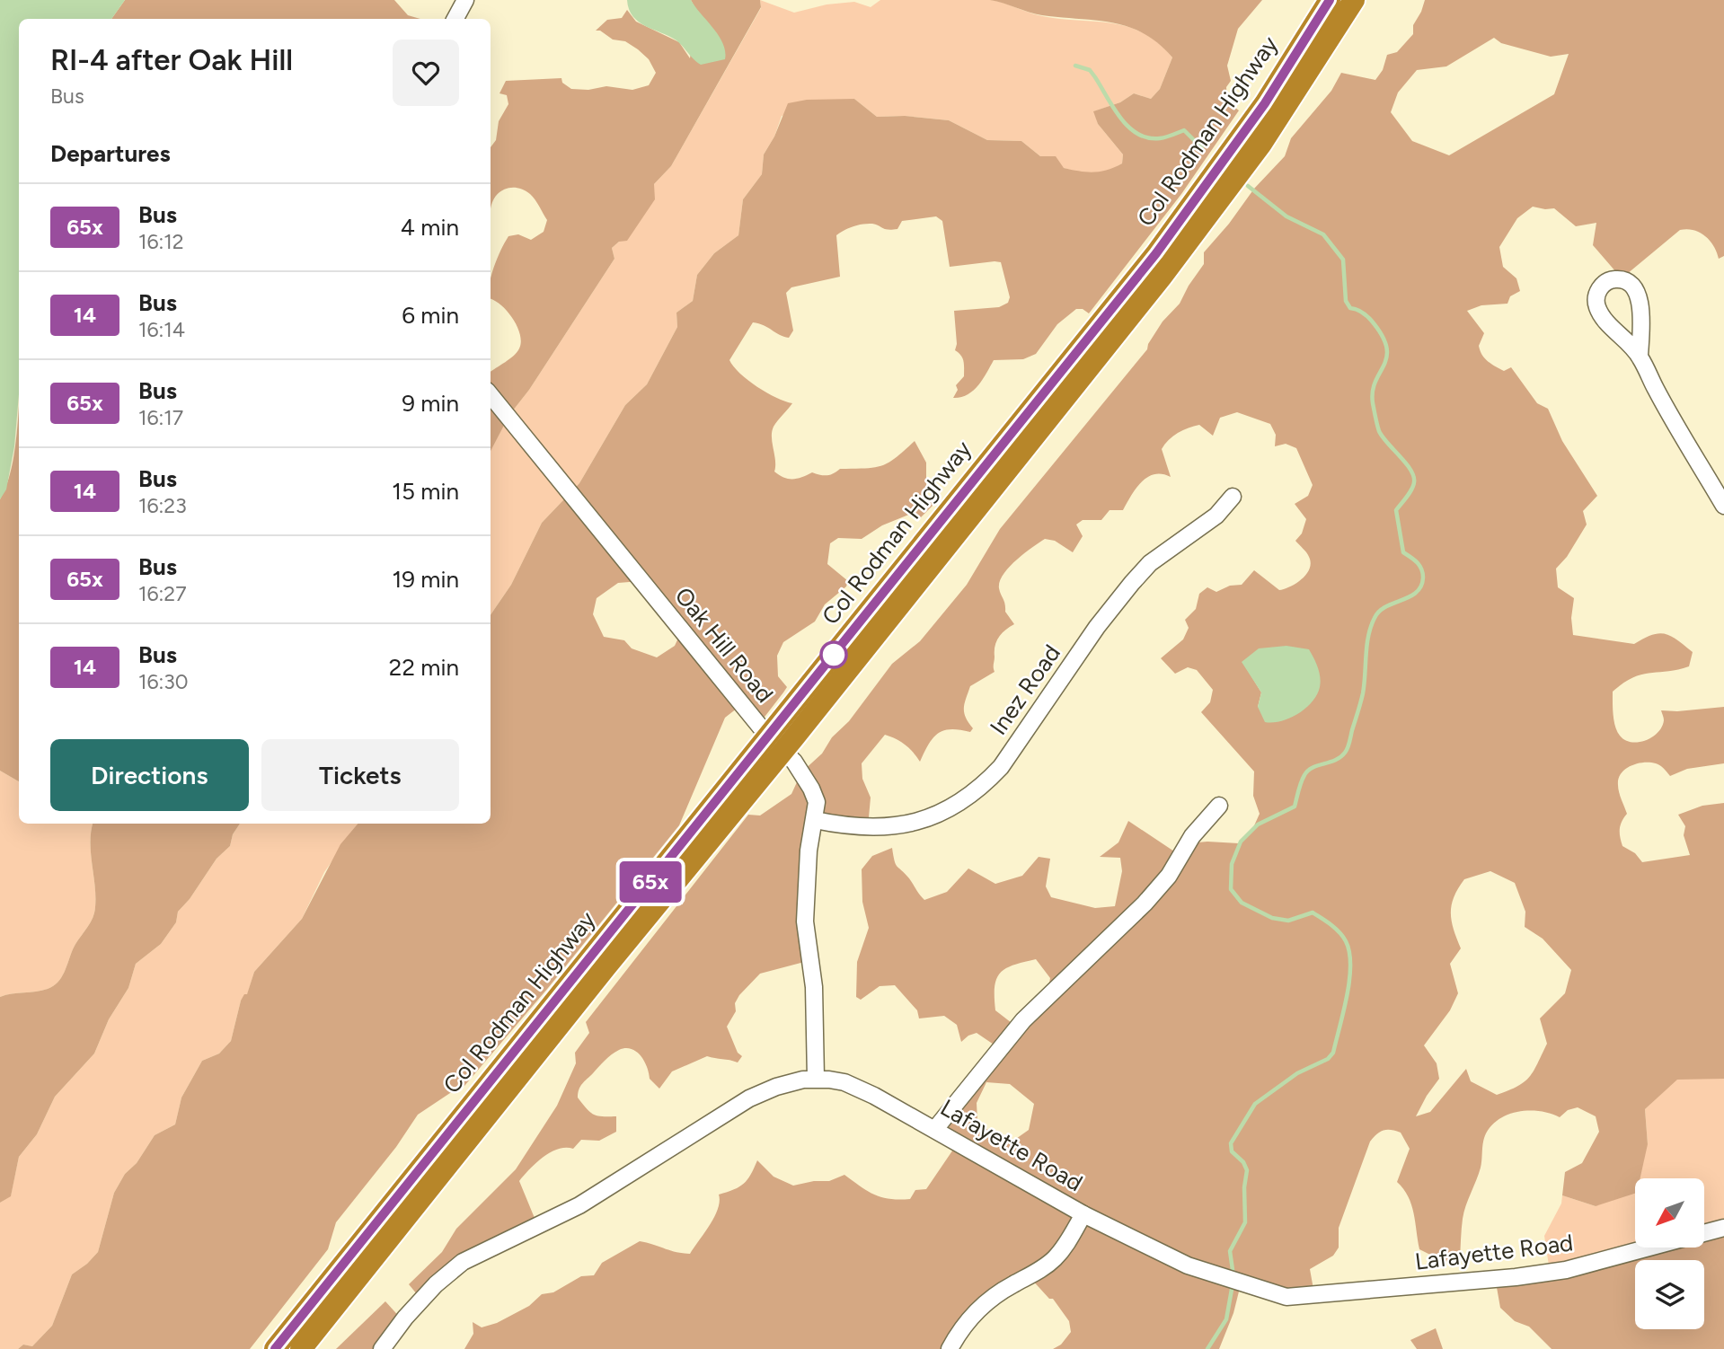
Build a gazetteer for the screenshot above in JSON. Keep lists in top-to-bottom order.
{
  "streets": {
    "highway": ["Col Rodman Highway"],
    "street": ["Oak Hill Road", "Inez Road", "Lafayette Road"]
  },
  "crossings": [
    ["Col Rodman Highway", "Oak Hill Road"],
    ["Oak Hill Road", "Inez Road"],
    ["Oak Hill Road", "Lafayette Road"]
  ],
  "lines": ["bus line 65x"],
  "north": "bottom left",
  "page": {
    "on_map": "65x",
    "heading": [
      ["RI-4 after Oak Hill", "Bus"],
      "Departures"
    ],
    "list": [
      {
        "mark": "65x",
        "name": "Bus",
        "note": "16:12",
        "value": "4 min"
      },
      {
        "mark": "14",
        "name": "Bus",
        "note": "16:14",
        "value": "6 min"
      },
      {
        "mark": "65x",
        "name": "Bus",
        "note": "16:17",
        "value": "9 min"
      },
      {
        "mark": "14",
        "name": "Bus",
        "note": "16:23",
        "value": "15 min"
      },
      {
        "mark": "65x",
        "name": "Bus",
        "note": "16:27",
        "value": "19 min"
      },
      {
        "mark": "14",
        "name": "Bus",
        "note": "16:30",
        "value": "22 min"
      }
    ],
    "buttons": ["Directions", "Tickets"]
  }
}
